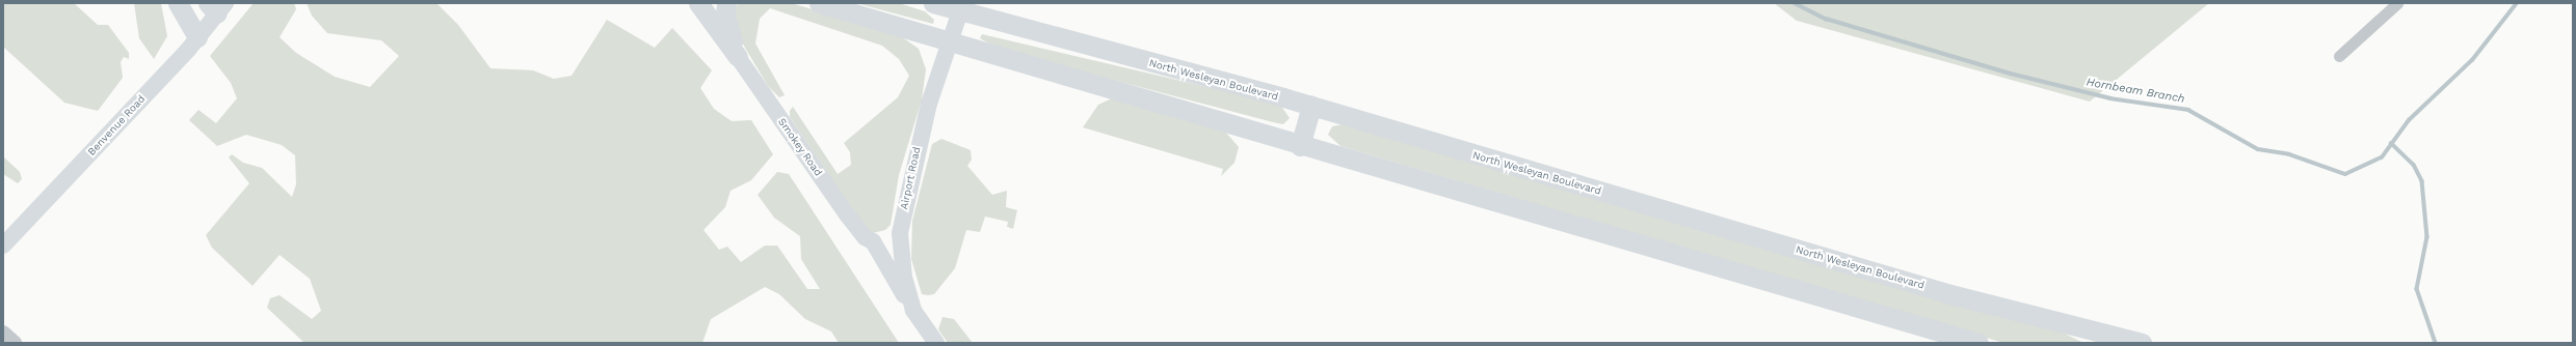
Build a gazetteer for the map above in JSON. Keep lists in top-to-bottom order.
{
  "streets": {
    "highway": ["North Wesleyan Boulevard"],
    "main road": ["Benvenue Road", "Smokey Road", "Airport Road"]
  },
  "crossings": [
    ["North Wesleyan Boulevard", "Airport Road"],
    ["Smokey Road", "Airport Road"]
  ],
  "water": ["Hornbeam Branch"]
}
